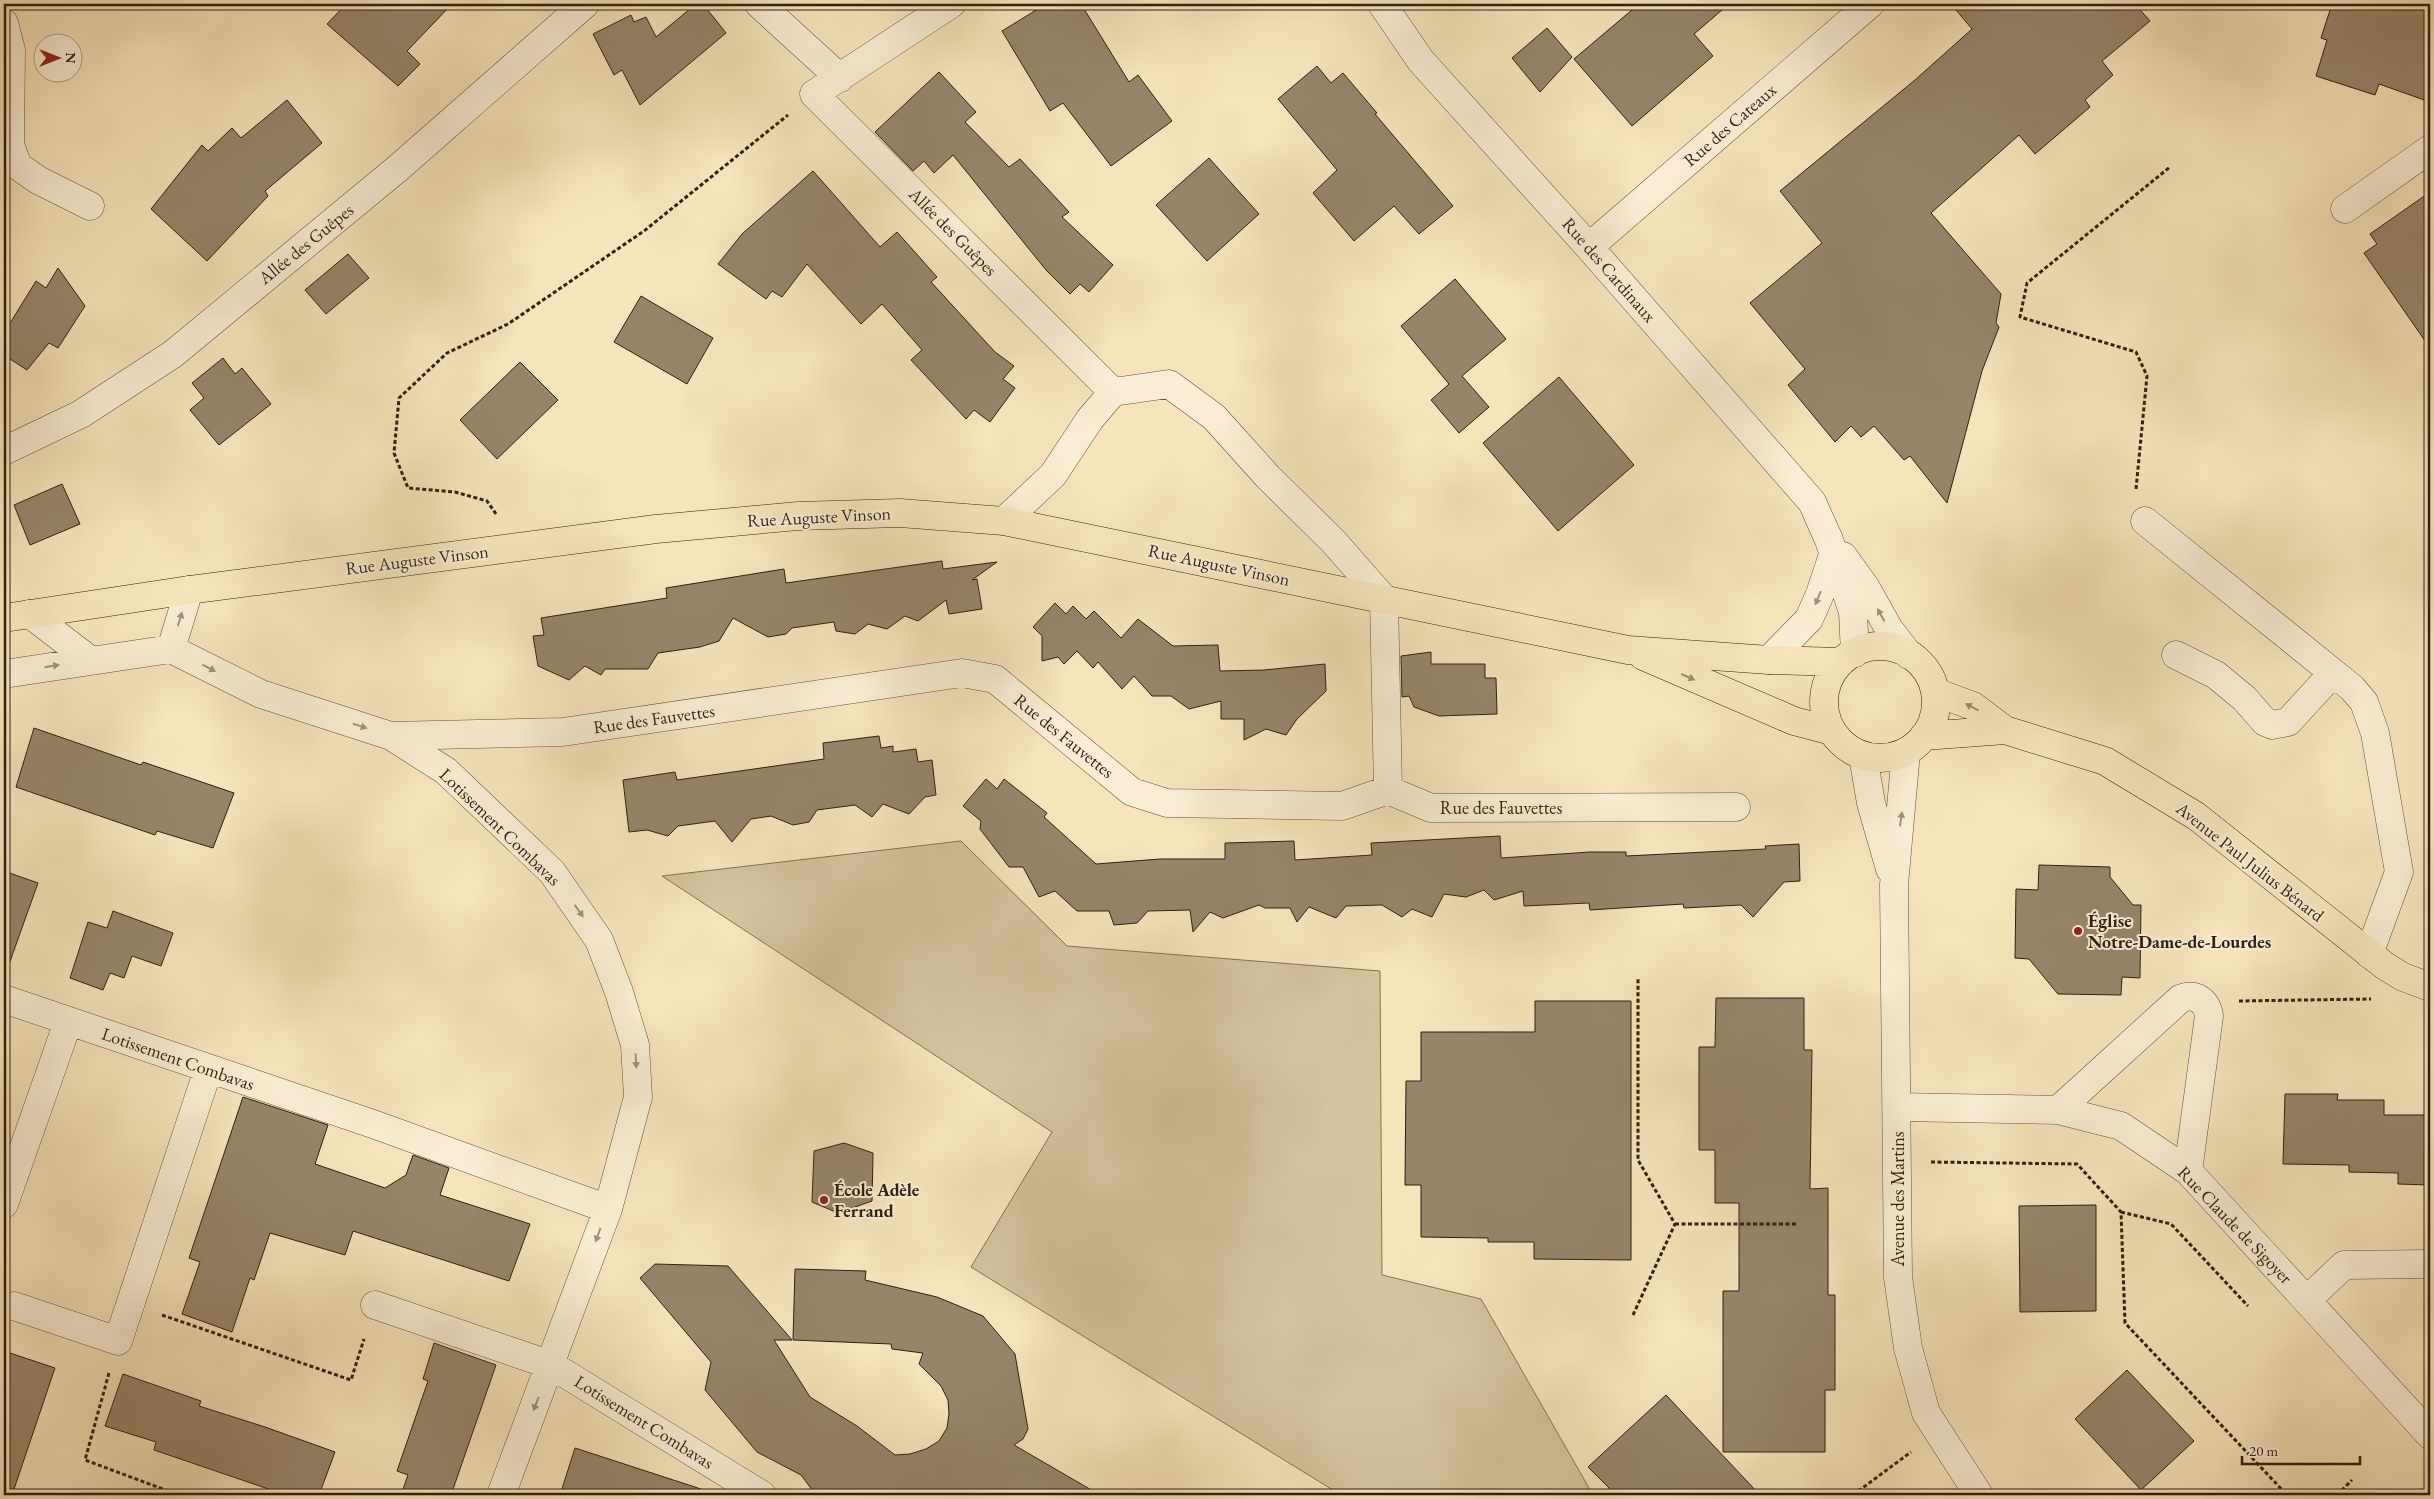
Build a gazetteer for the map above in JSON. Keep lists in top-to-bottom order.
{
  "streets": {
    "main road": ["Rue Auguste Vinson", "Avenue Paul Julius Bénard"],
    "street": [
      "Rue des Cateaux",
      "Allée des Guêpes",
      "Rue des Cardinaux",
      "Rue des Fauvettes",
      "Lotissement Combavas",
      "Avenue des Martins",
      "Rue Claude de Sigoyer"
    ]
  },
  "crossings": [
    ["Rue des Cateaux", "Rue des Cardinaux"],
    ["Rue des Cardinaux", "Avenue Paul Julius Bénard"],
    ["Rue des Cardinaux", "Avenue des Martins"],
    ["Rue des Fauvettes", "Lotissement Combavas"],
    ["Avenue Paul Julius Bénard", "Avenue des Martins"],
    ["Avenue des Martins", "Rue Claude de Sigoyer"]
  ],
  "one_way": ["Lotissement Combavas"],
  "places": ["Église Notre-Dame-de-Lourdes", "École Adèle Ferrand"],
  "scale_bar": "20 m",
  "north": "right"
}
